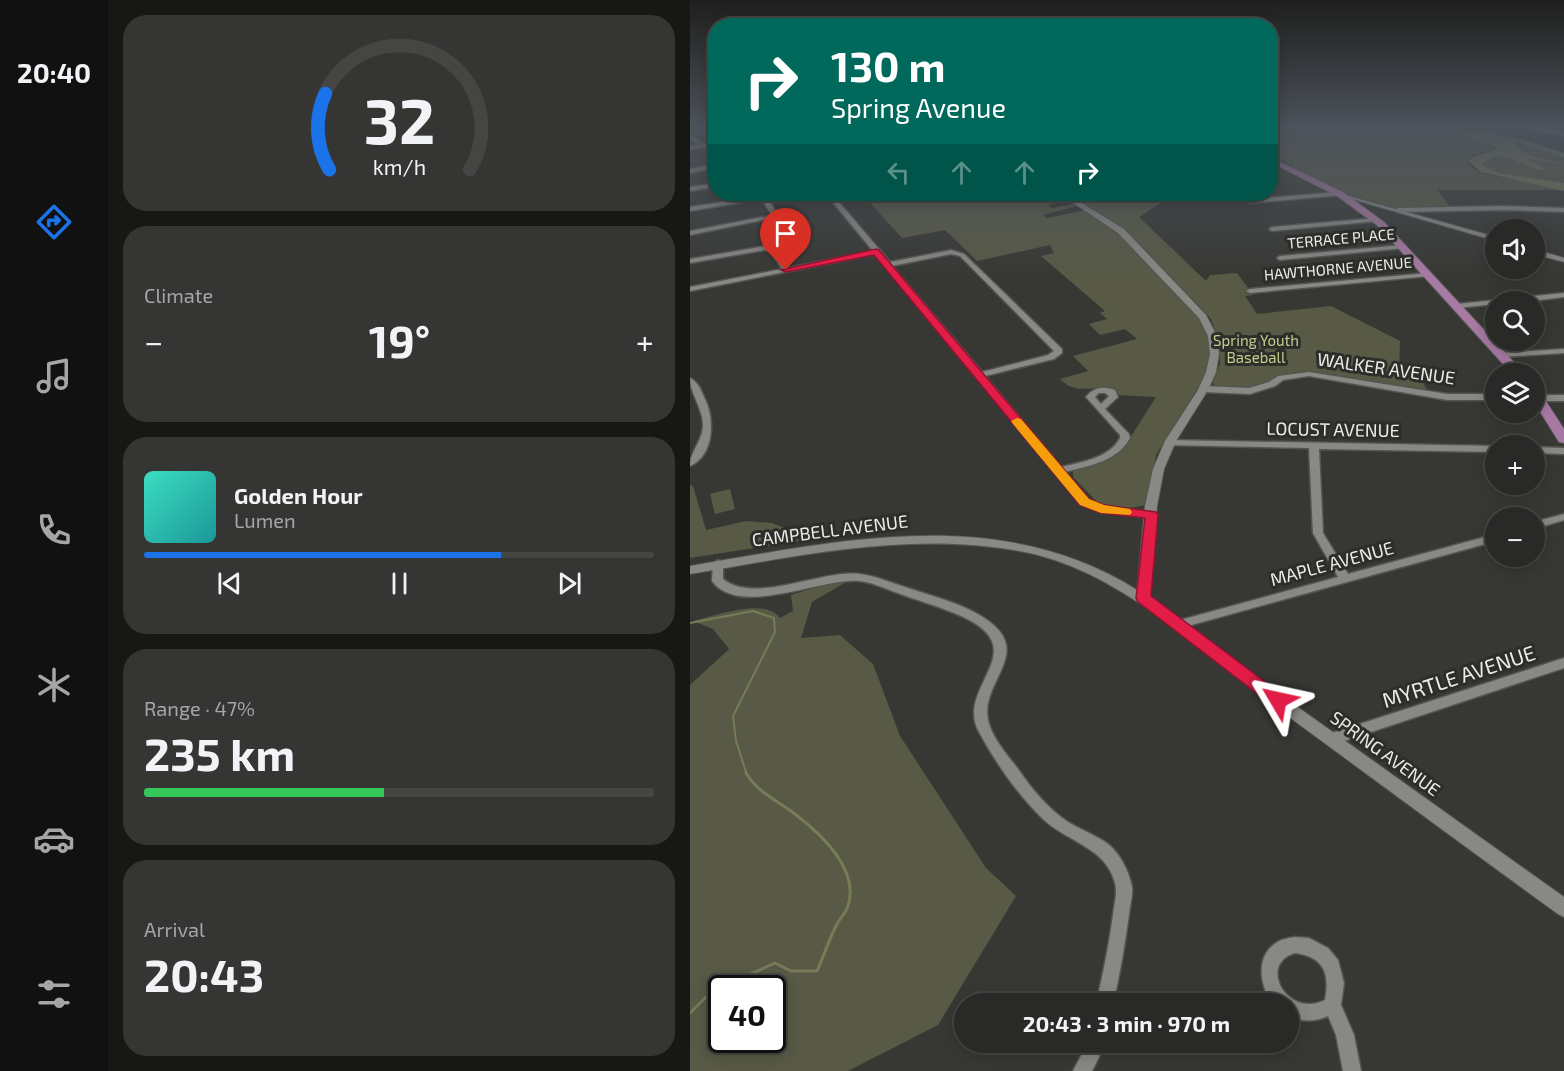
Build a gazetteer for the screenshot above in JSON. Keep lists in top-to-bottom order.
{
  "streets": {
    "street": [
      "TERRACE PLACE",
      "HAWTHORNE AVENUE",
      "WALKER AVENUE",
      "LOCUST AVENUE",
      "CAMPBELL AVENUE",
      "MAPLE AVENUE",
      "MYRTLE AVENUE",
      "SPRING AVENUE"
    ]
  },
  "crossings": [
    ["CAMPBELL AVENUE", "SPRING AVENUE"],
    ["MAPLE AVENUE", "SPRING AVENUE"],
    ["MYRTLE AVENUE", "SPRING AVENUE"]
  ],
  "parks": ["Spring Youth Baseball"],
  "page": {
    "tabs": "20:40",
    "turn": ["130 m", "Spring Avenue"],
    "map_buttons": ["+", "−"],
    "tile": [
      "Climate",
      ["Range · 47%", "235 km"],
      ["Arrival", "20:43"]
    ],
    "heat": ["−", "19°", "+"],
    "song": ["Golden Hour", "Lumen"],
    "limit": "40",
    "trip": "20:43 · 3 min · 970 m",
    "gauge": ["32", "km/h"]
  }
}
